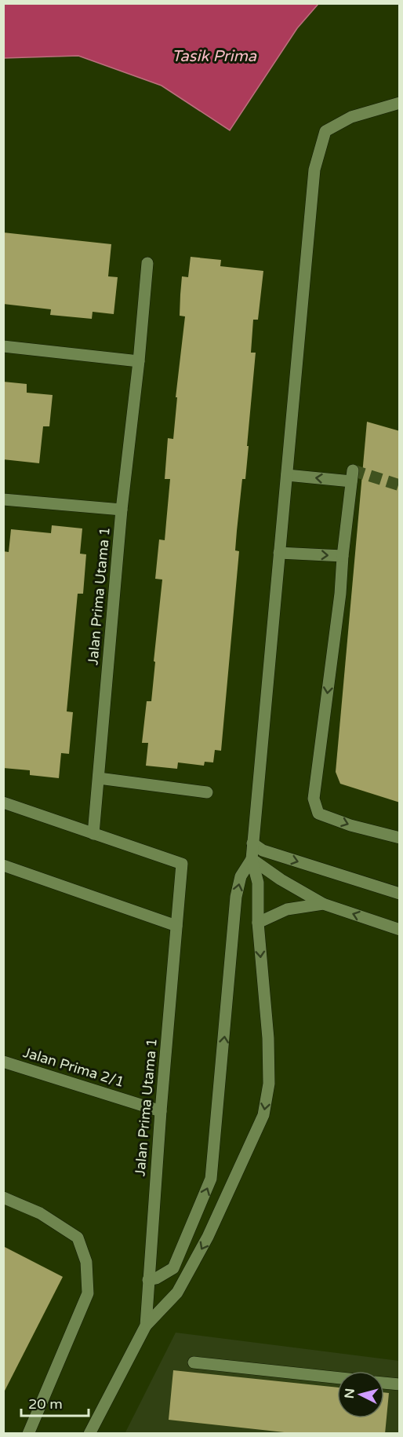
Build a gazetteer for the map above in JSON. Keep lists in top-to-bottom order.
{
  "streets": {
    "street": ["Jalan Prima Utama 1", "Jalan Prima 2/1"]
  },
  "crossings": [
    ["Jalan Prima Utama 1", "Jalan Prima 2/1"]
  ],
  "water": ["Tasik Prima"],
  "scale_bar": "20 m",
  "north": "left"
}
